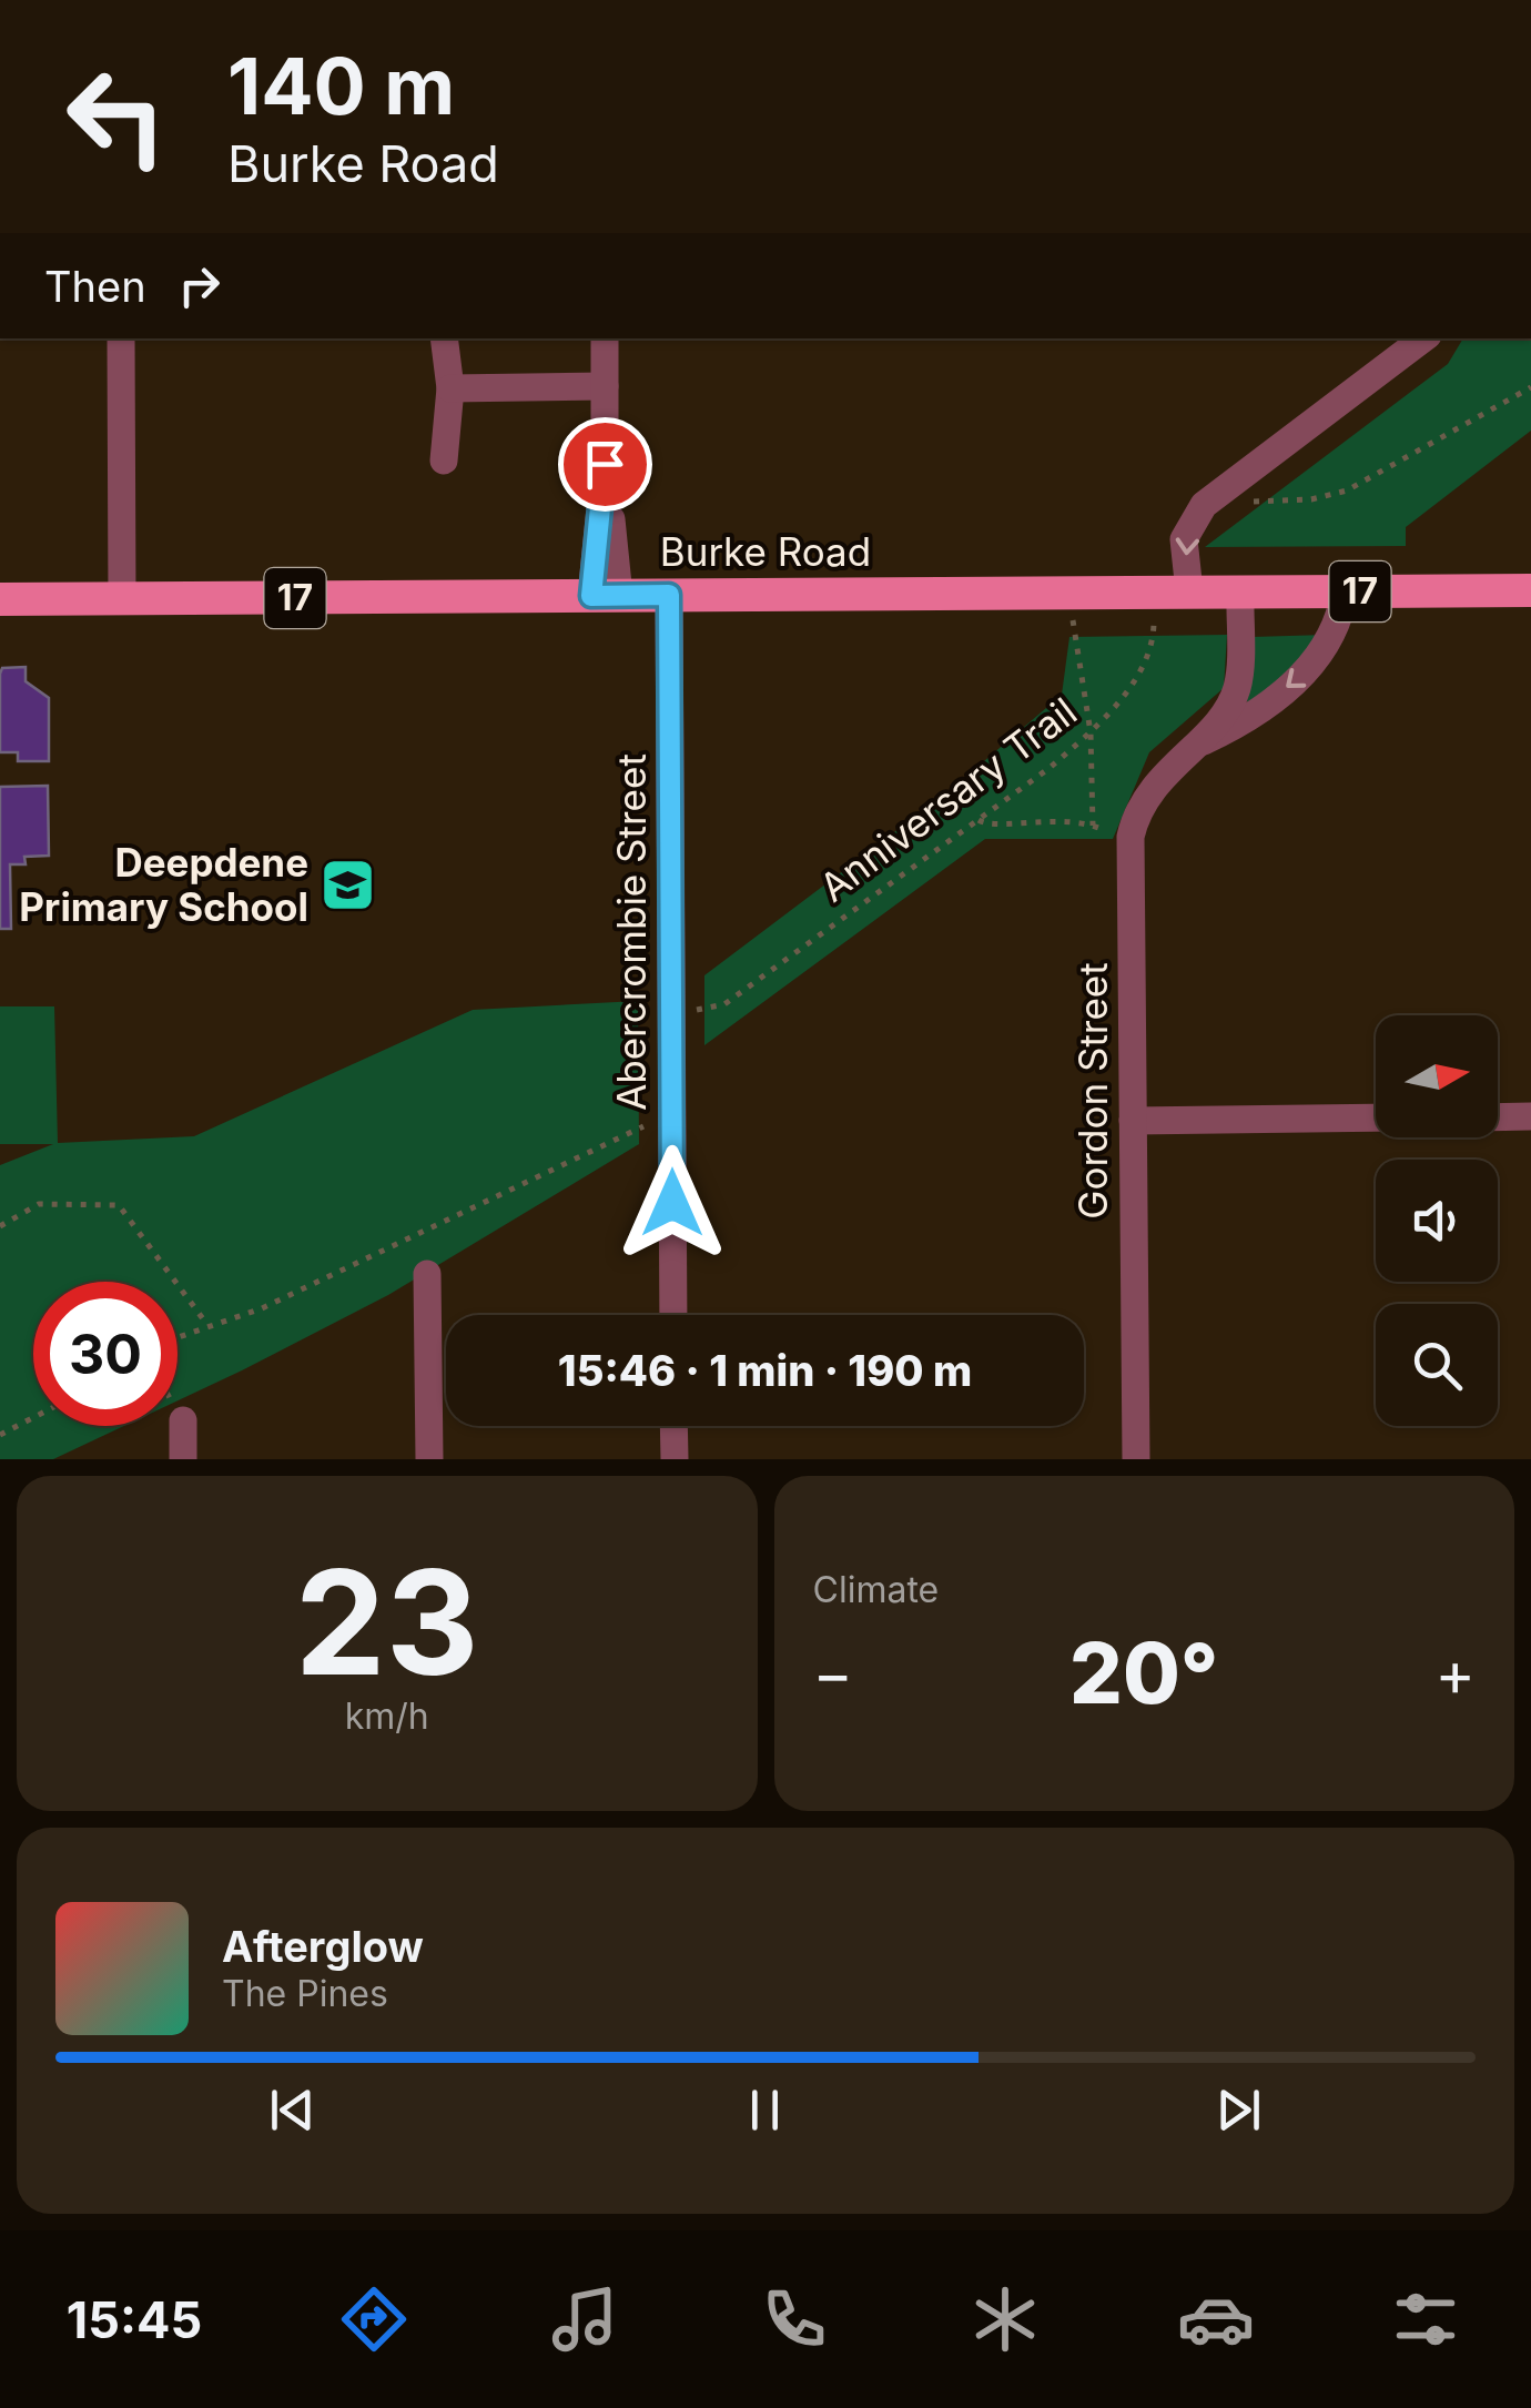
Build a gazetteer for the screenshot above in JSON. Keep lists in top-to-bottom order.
{
  "streets": {
    "main road": ["Burke Road", "17"],
    "street": ["Abercrombie Street", "Gordon Street"],
    "path": ["Anniversary Trail"]
  },
  "crossings": [
    ["Burke Road", "Anniversary Trail"],
    ["Burke Road", "Abercrombie Street"],
    ["Burke Road", "Gordon Street"],
    ["Anniversary Trail", "Abercrombie Street"]
  ],
  "places": {
    "school or university": ["Deepdene Primary School"]
  },
  "north": "right",
  "page": {
    "turn": ["140 m", "Burke Road"],
    "then": "Then",
    "limit": "30",
    "trip": "15:46 · 1 min · 190 m",
    "tile": [
      ["23", "km/h"],
      "Climate"
    ],
    "heat": ["−", "20°", "+"],
    "song": ["Afterglow", "The Pines"],
    "tabs": "15:45"
  }
}
